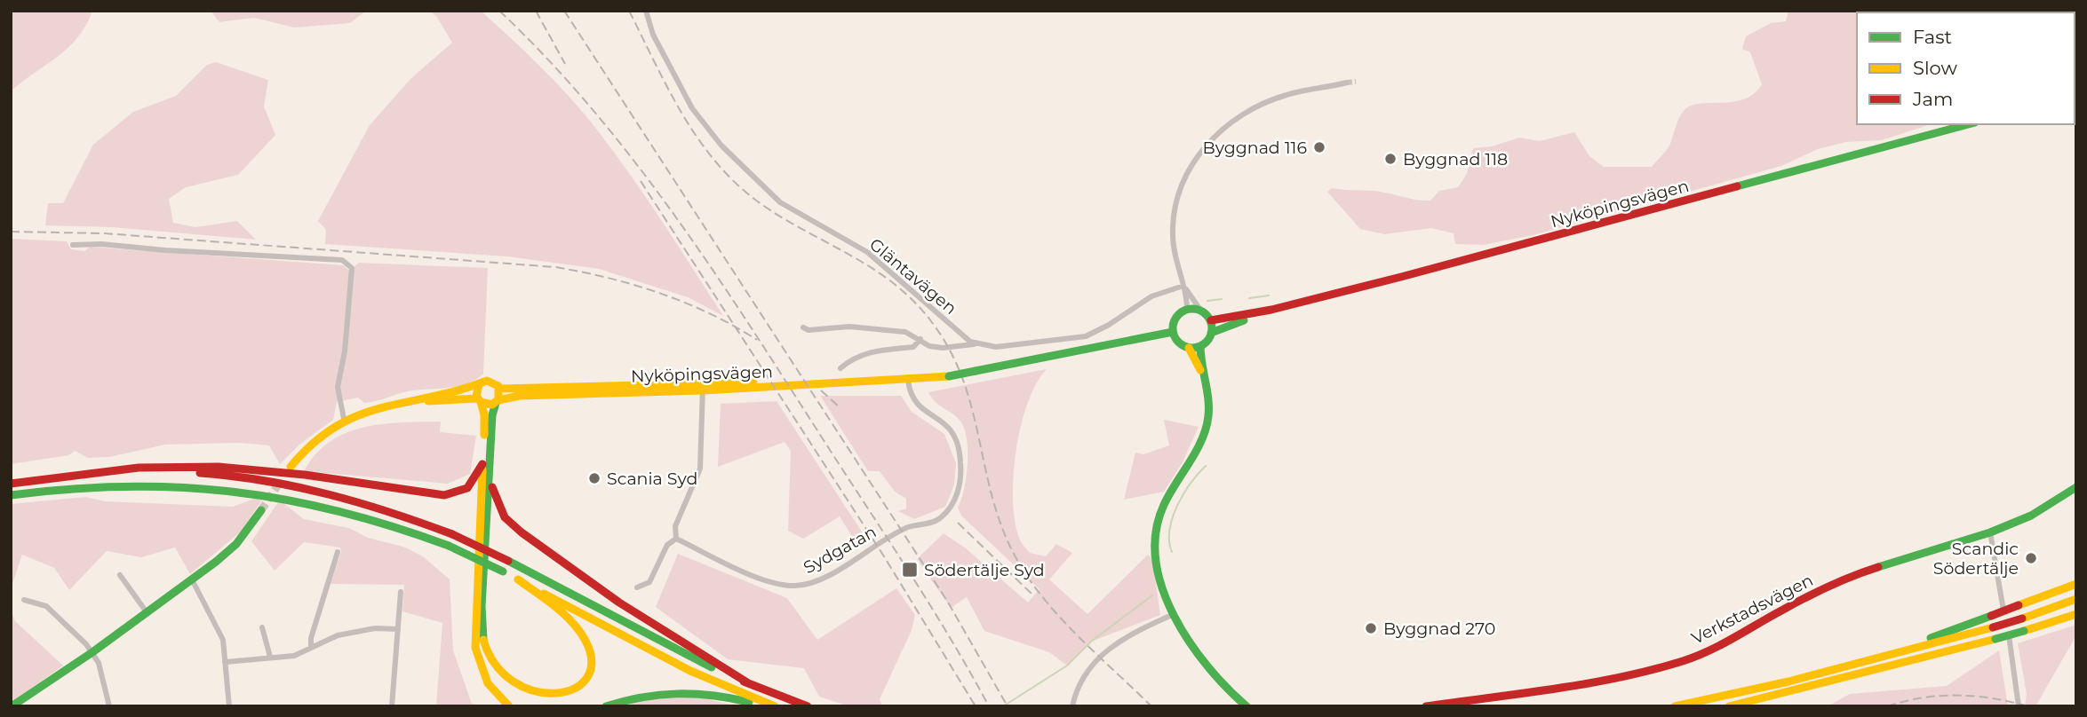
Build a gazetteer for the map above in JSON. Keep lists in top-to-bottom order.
{
  "streets": {
    "main road": ["Nyköpingsvägen", "Verkstadsvägen"],
    "street": ["Gläntavägen", "Sydgatan"]
  },
  "crossings": [
    ["Nyköpingsvägen", "Sydgatan"]
  ],
  "places": {
    "other": [
      "Byggnad 116",
      "Byggnad 118",
      "Scania Syd",
      "Scandic Södertälje",
      "Byggnad 270"
    ],
    "transit": ["Södertälje Syd"]
  },
  "legend": ["Fast", "Slow", "Jam"]
}
